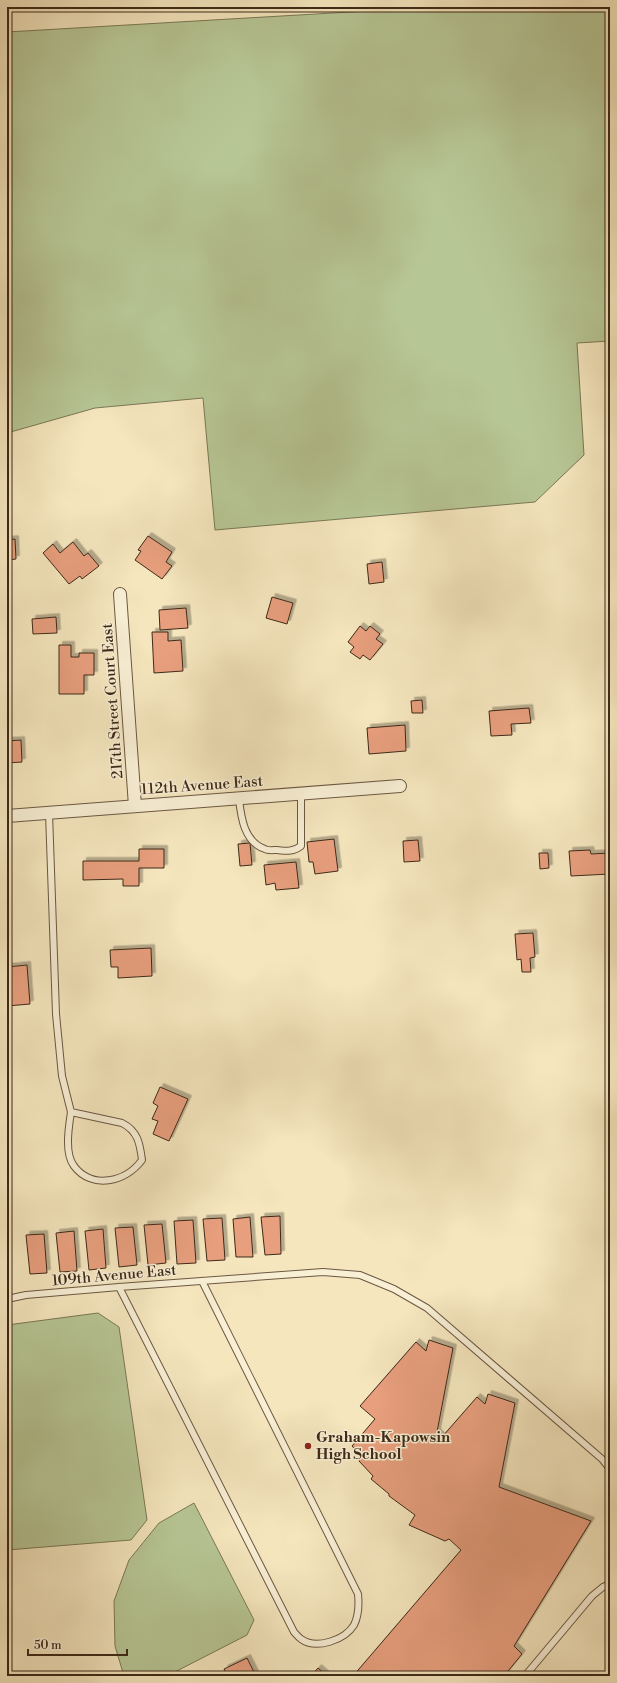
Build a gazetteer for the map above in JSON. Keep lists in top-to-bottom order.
{
  "streets": {
    "street": ["217th Street Court East", "112th Avenue East"],
    "lane": ["109th Avenue East"]
  },
  "crossings": [
    ["217th Street Court East", "112th Avenue East"]
  ],
  "places": ["Graham-Kapowsin High School"],
  "scale_bar": "50 m"
}
